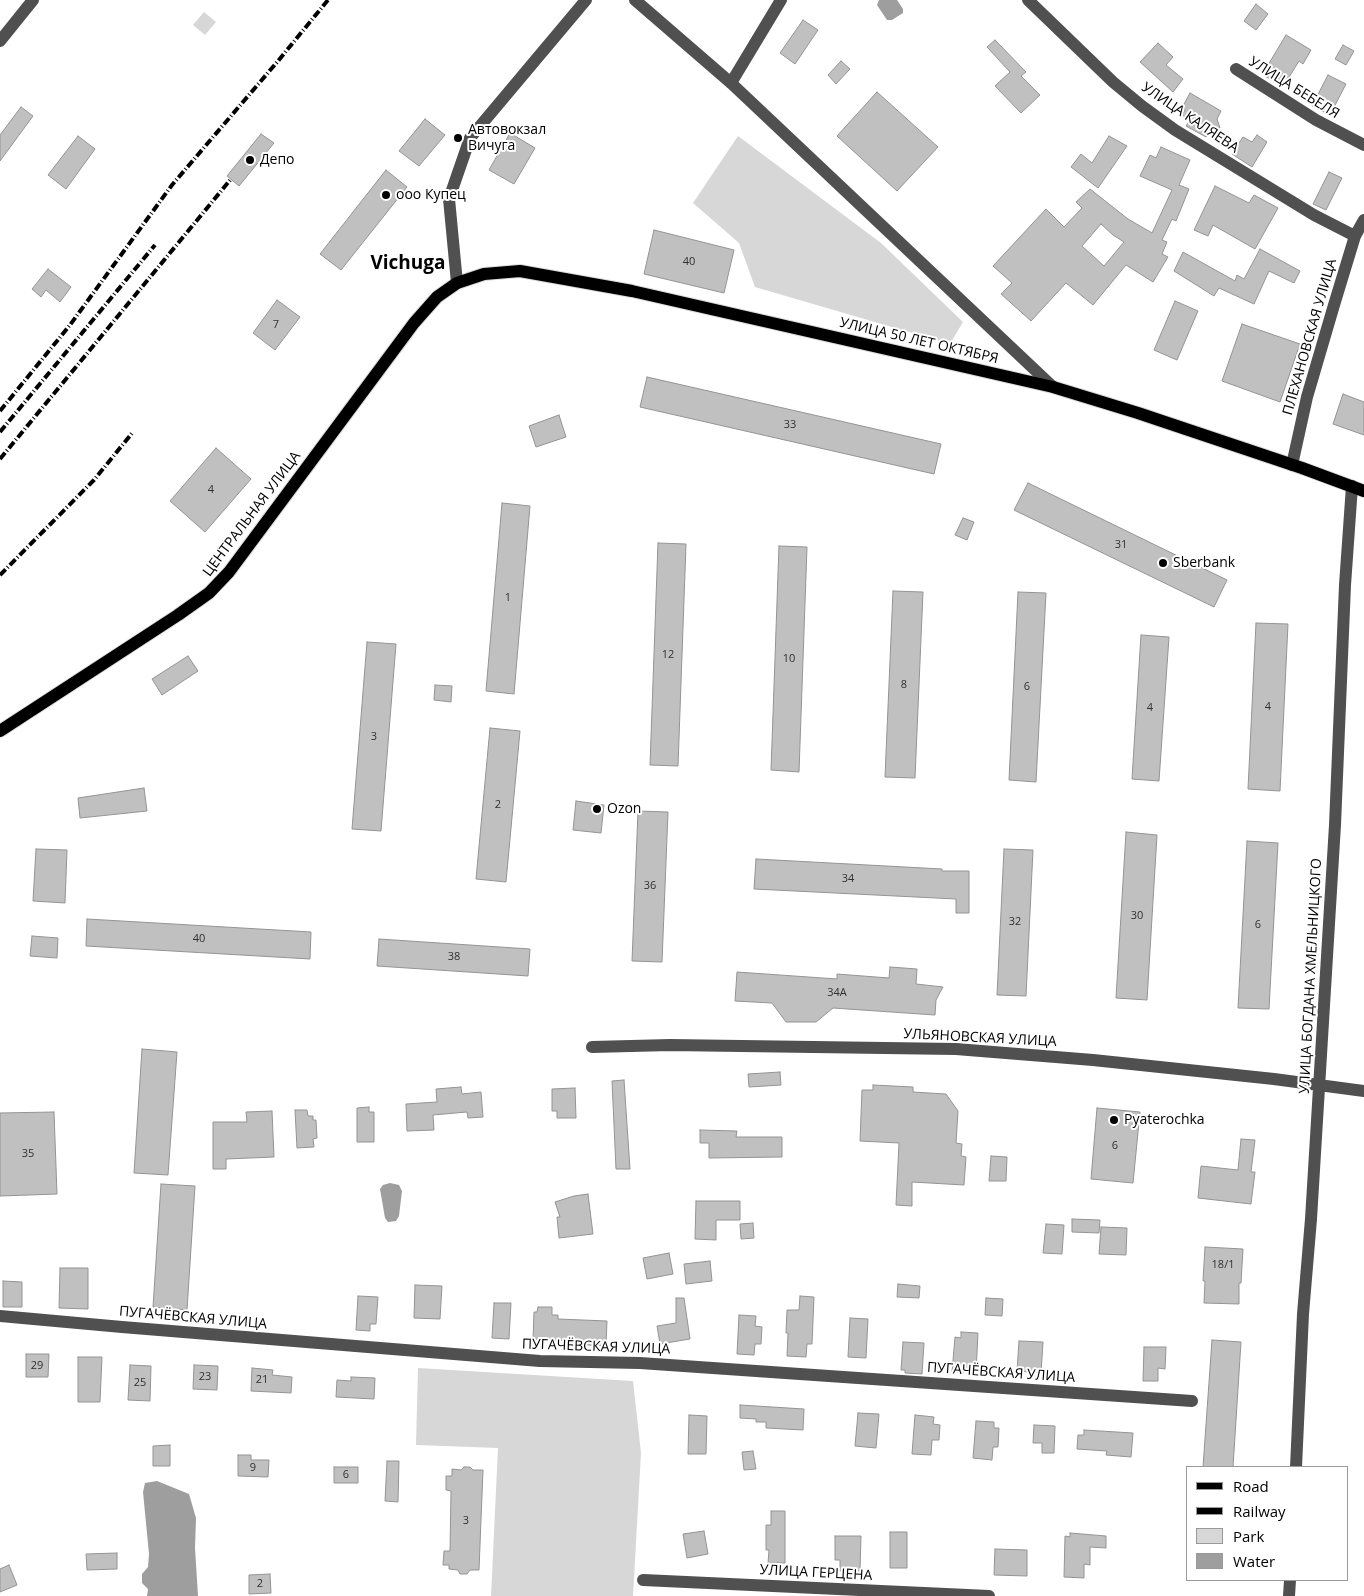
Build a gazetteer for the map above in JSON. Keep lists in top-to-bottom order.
{
  "streets": {
    "main road": ["УЛИЦА 50 ЛЕТ ОКТЯБРЯ", "ЦЕНТРАЛЬНАЯ УЛИЦА"],
    "street": [
      "УЛИЦА БЕБЕЛЯ",
      "УЛИЦА КАЛЯЕВА",
      "ПЛЕХАНОВСКАЯ УЛИЦА",
      "УЛИЦА БОГДАНА ХМЕЛЬНИЦКОГО",
      "УЛЬЯНОВСКАЯ УЛИЦА",
      "ПУГАЧЁВСКАЯ УЛИЦА",
      "УЛИЦА ГЕРЦЕНА"
    ]
  },
  "crossings": [
    ["УЛИЦА КАЛЯЕВА", "ПЛЕХАНОВСКАЯ УЛИЦА"],
    ["ПЛЕХАНОВСКАЯ УЛИЦА", "УЛИЦА 50 ЛЕТ ОКТЯБРЯ"],
    ["УЛИЦА 50 ЛЕТ ОКТЯБРЯ", "ЦЕНТРАЛЬНАЯ УЛИЦА"],
    ["УЛИЦА 50 ЛЕТ ОКТЯБРЯ", "УЛИЦА БОГДАНА ХМЕЛЬНИЦКОГО"],
    ["УЛИЦА БОГДАНА ХМЕЛЬНИЦКОГО", "УЛЬЯНОВСКАЯ УЛИЦА"]
  ],
  "districts": ["Vichuga"],
  "places": [
    "Автовокзал Вичуга",
    "Депо",
    "ооо Купец",
    "Sberbank",
    "Ozon",
    "Pyaterochka"
  ],
  "house_numbers": [
    "40",
    "7",
    "33",
    "4",
    "31",
    "1",
    "12",
    "10",
    "8",
    "6",
    "4",
    "4",
    "3",
    "2",
    "34",
    "36",
    "30",
    "32",
    "6",
    "40",
    "38",
    "34А",
    "6",
    "35",
    "18/1",
    "29",
    "23",
    "21",
    "25",
    "9",
    "6",
    "3",
    "2"
  ],
  "legend": [
    "Road",
    "Railway",
    "Park",
    "Water"
  ]
}
